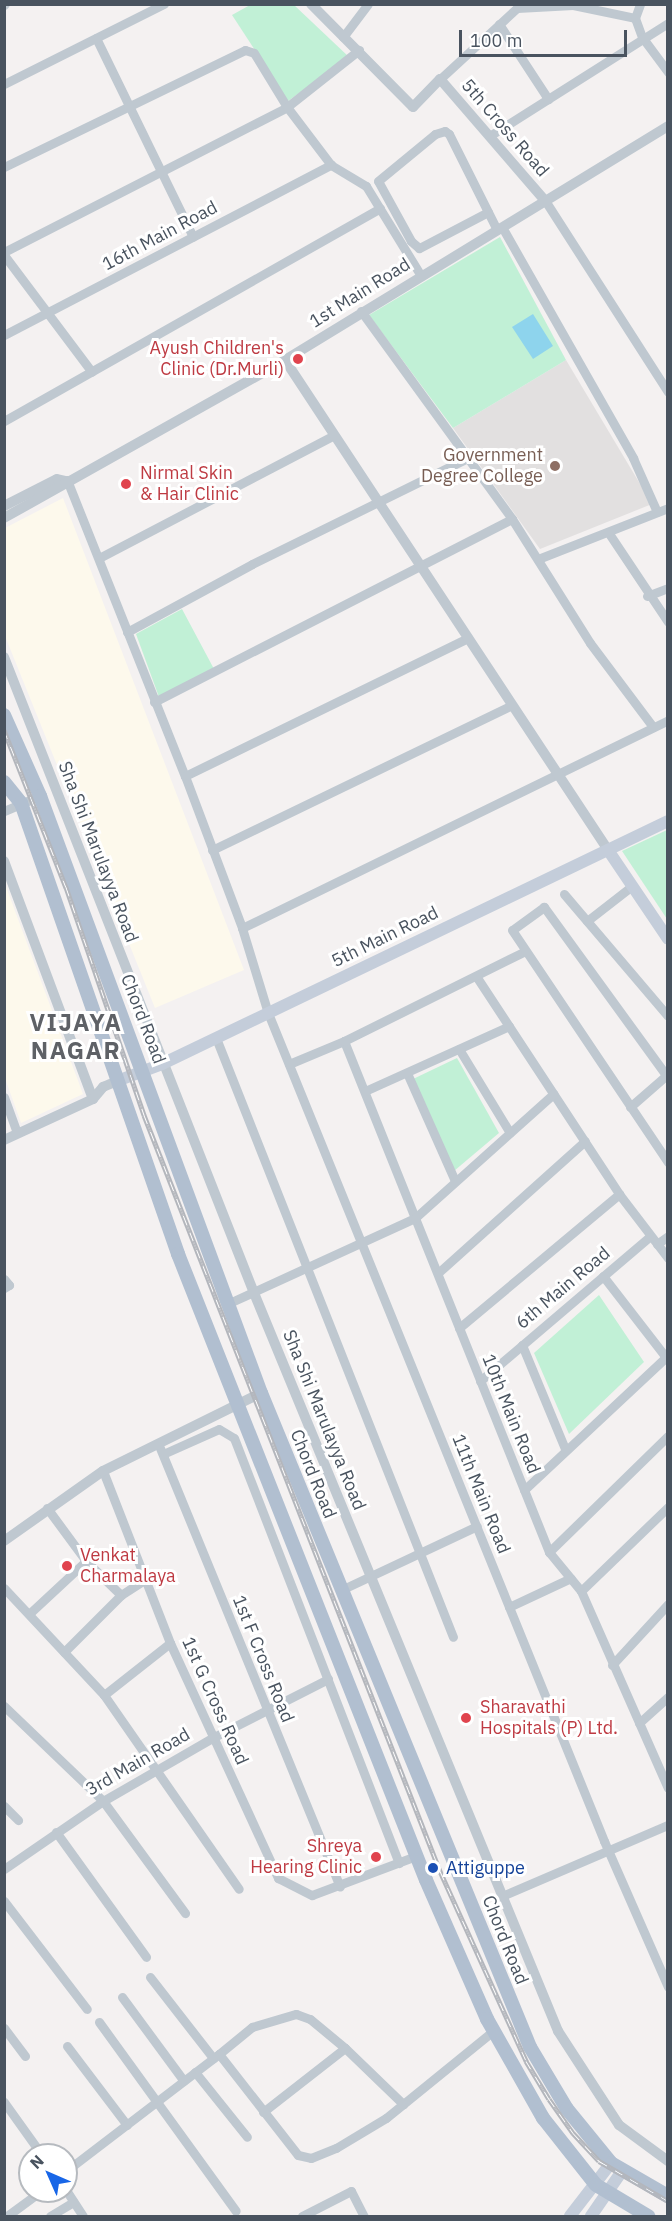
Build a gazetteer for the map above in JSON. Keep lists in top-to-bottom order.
{
  "streets": {
    "main road": ["5th Main Road", "Chord Road"],
    "street": [
      "5th Cross Road",
      "16th Main Road",
      "1st Main Road",
      "Sha Shi Marulayya Road",
      "6th Main Road",
      "10th Main Road",
      "11th Main Road",
      "1st F Cross Road",
      "1st G Cross Road",
      "3rd Main Road"
    ]
  },
  "crossings": [
    ["5th Cross Road", "1st Main Road"],
    ["1st Main Road", "11th Main Road"],
    ["Sha Shi Marulayya Road", "5th Main Road"],
    ["5th Main Road", "Chord Road"],
    ["5th Main Road", "11th Main Road"],
    ["6th Main Road", "10th Main Road"],
    ["1st F Cross Road", "1st G Cross Road"],
    ["1st F Cross Road", "3rd Main Road"],
    ["1st G Cross Road", "3rd Main Road"]
  ],
  "districts": ["VIJAYA NAGAR"],
  "places": [
    "Ayush Children's Clinic (Dr.Murli)",
    "Government Degree College",
    "Nirmal Skin & Hair Clinic",
    "Venkat Charmalaya",
    "Sharavathi Hospitals (P) Ltd.",
    "Shreya Hearing Clinic",
    "Attiguppe"
  ],
  "scale_bar": "100 m",
  "north": "top left"
}
